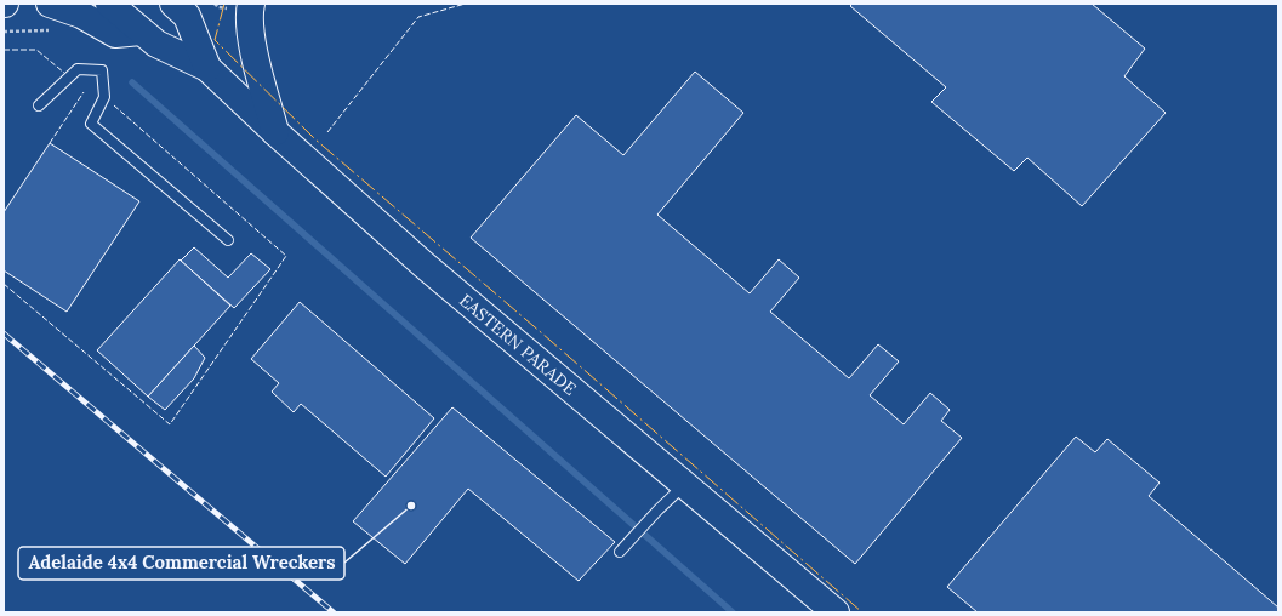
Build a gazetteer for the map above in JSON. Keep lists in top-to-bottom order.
{
  "streets": {
    "main road": ["EASTERN PARADE"]
  },
  "places": ["Adelaide 4x4 Commercial Wreckers"]
}
